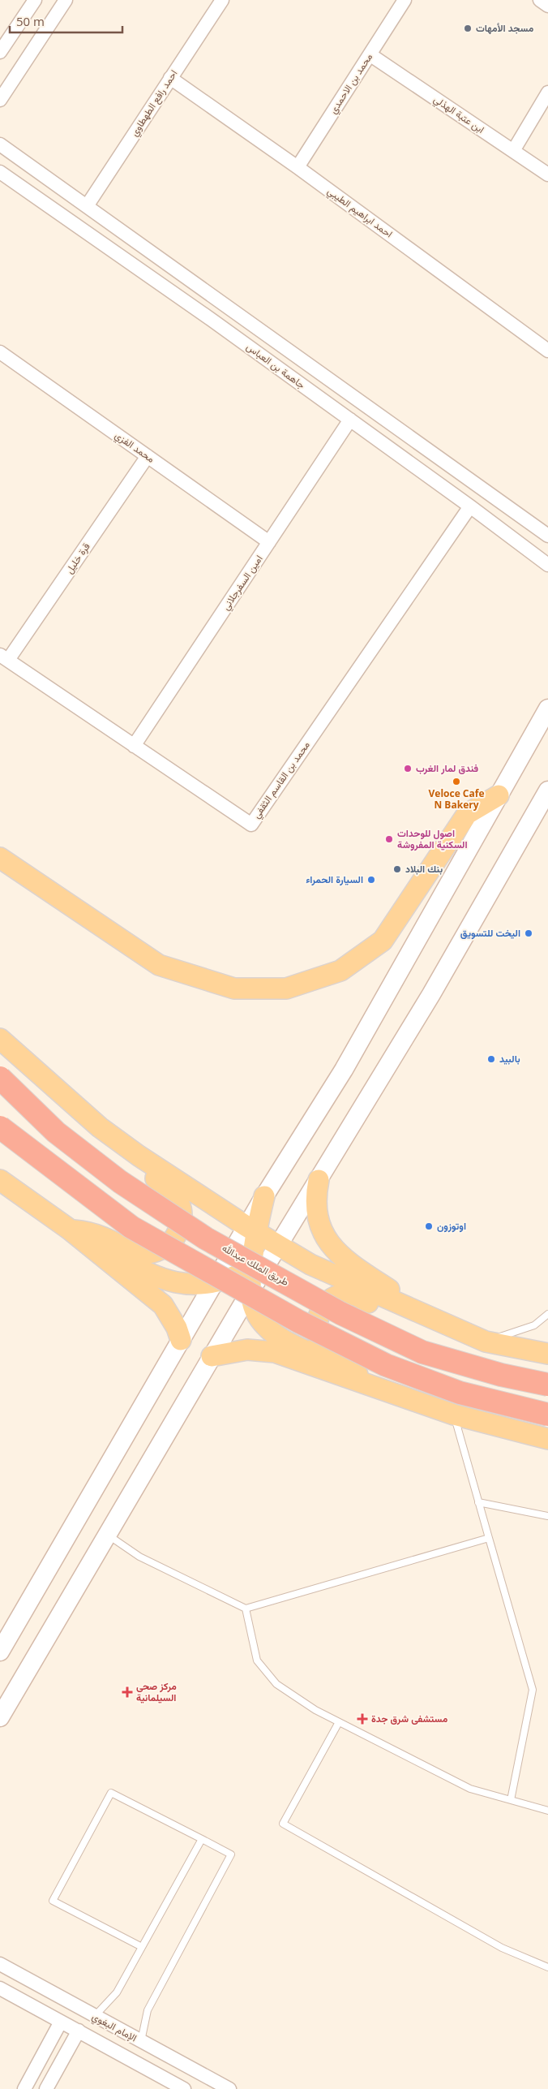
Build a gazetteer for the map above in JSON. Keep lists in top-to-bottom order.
{
  "streets": {
    "highway": ["طريق الملك عبدالله"],
    "street": [
      "محمد بن الاحمدي",
      "احمد رافع الطهطاوي",
      "ابن عتبة الهذلي",
      "احمد ابراهيم الطيبي",
      "جاهمة بن العباس",
      "محمد الفزي",
      "قرة خليل",
      "امين السفرجلاني",
      "محمد بن القاسم الثقفي",
      "الإمام البغوي"
    ]
  },
  "crossings": [
    ["محمد بن الاحمدي", "ابن عتبة الهذلي"],
    ["محمد بن الاحمدي", "احمد ابراهيم الطيبي"],
    ["احمد رافع الطهطاوي", "احمد ابراهيم الطيبي"],
    ["احمد رافع الطهطاوي", "جاهمة بن العباس"],
    ["جاهمة بن العباس", "امين السفرجلاني"],
    ["جاهمة بن العباس", "محمد بن القاسم الثقفي"],
    ["محمد الفزي", "قرة خليل"],
    ["محمد الفزي", "امين السفرجلاني"],
    ["قرة خليل", "محمد بن القاسم الثقفي"],
    ["امين السفرجلاني", "محمد بن القاسم الثقفي"]
  ],
  "places": {
    "other": [
      "مسجد الأمهات",
      "فندق لمار الغرب",
      "Veloce Cafe N Bakery",
      "اصول للوحدات السكنية المفروشة",
      "بنك البلاد",
      "السيارة الحمراء",
      "اليخت للتسويق",
      "بالبيد",
      "اوتوزون"
    ],
    "health": ["مركز صحي السيلمانية", "مستشفى شرق جدة"]
  },
  "scale_bar": "50 m"
}
